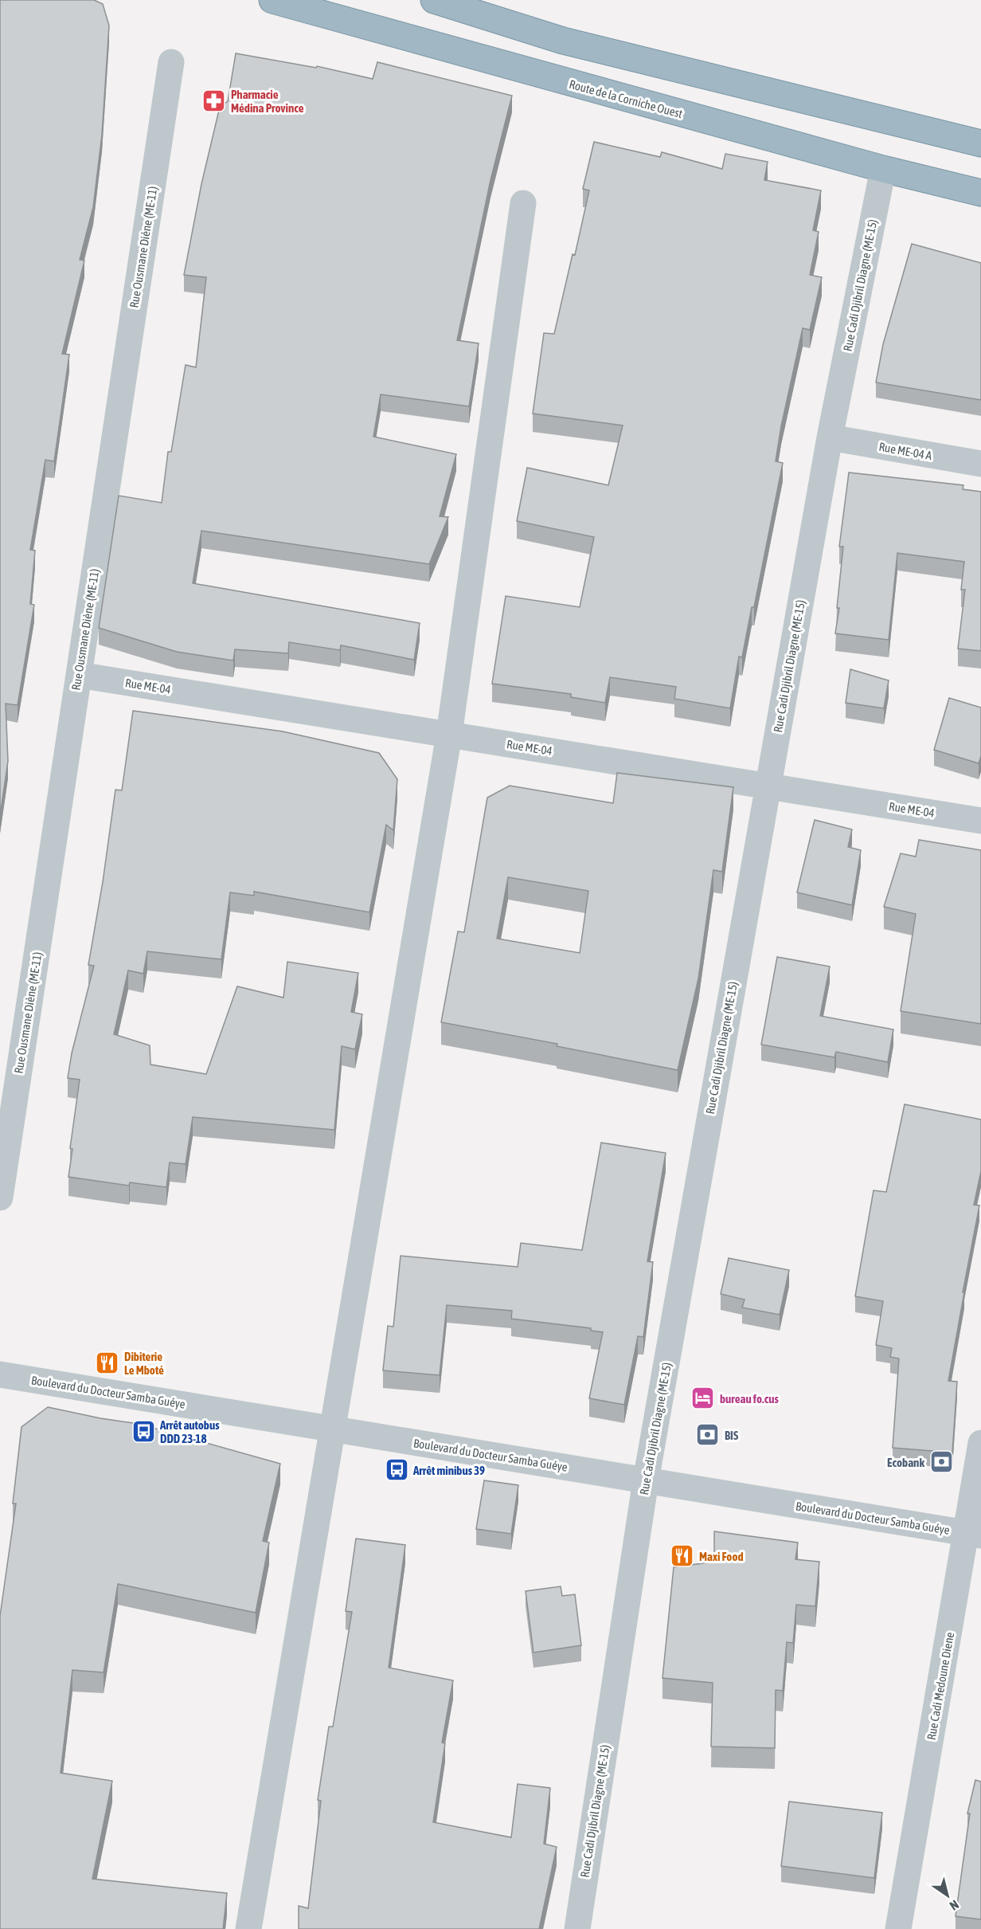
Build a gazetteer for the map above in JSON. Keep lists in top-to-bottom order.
{
  "streets": {
    "highway": ["Route de la Corniche Ouest"],
    "street": [
      "Rue Ousmane Diène (ME-11)",
      "Rue Cadi Djibril Diagne (ME-15)",
      "Rue ME-04 A",
      "Rue ME-04",
      "Boulevard du Docteur Samba Guéye",
      "Rue Cadi Medoune Diene"
    ]
  },
  "crossings": [
    ["Route de la Corniche Ouest", "Rue Cadi Djibril Diagne (ME-15)"],
    ["Rue Ousmane Diène (ME-11)", "Rue ME-04"],
    ["Rue Cadi Djibril Diagne (ME-15)", "Rue ME-04 A"],
    ["Rue Cadi Djibril Diagne (ME-15)", "Rue ME-04"],
    ["Rue Cadi Djibril Diagne (ME-15)", "Boulevard du Docteur Samba Guéye"],
    ["Boulevard du Docteur Samba Guéye", "Rue Cadi Medoune Diene"]
  ],
  "places": {
    "pharmacy": ["Pharmacie Médina Province"],
    "restaurant": ["Dibiterie Le Mboté", "Maxi Food"],
    "hotel": ["bureau fo.cus"],
    "bus stop": ["Arrêt autobus DDD 23-18", "Arrêt minibus 39"],
    "bank": ["BIS", "Ecobank"]
  },
  "north": "bottom right"
}
